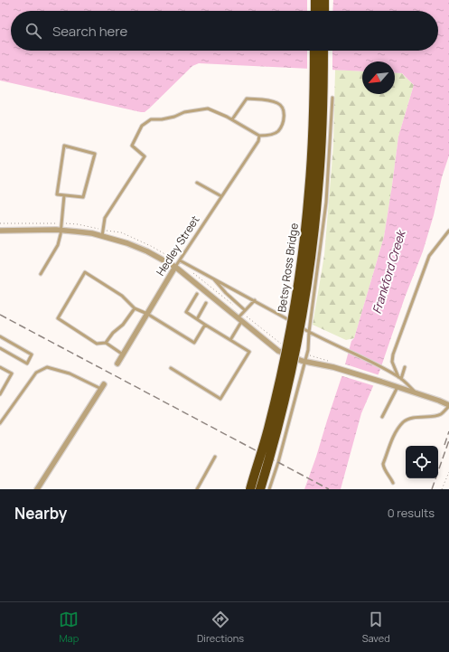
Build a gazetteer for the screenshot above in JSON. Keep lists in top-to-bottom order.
{
  "streets": {
    "highway": ["Betsy Ross Bridge"],
    "street": ["Hedley Street"]
  },
  "water": ["Frankford Creek"],
  "north": "bottom left",
  "page": {
    "search": "Search here",
    "heading": ["Nearby", "0 results"],
    "nav": ["Map", "Directions", "Saved"]
  }
}
